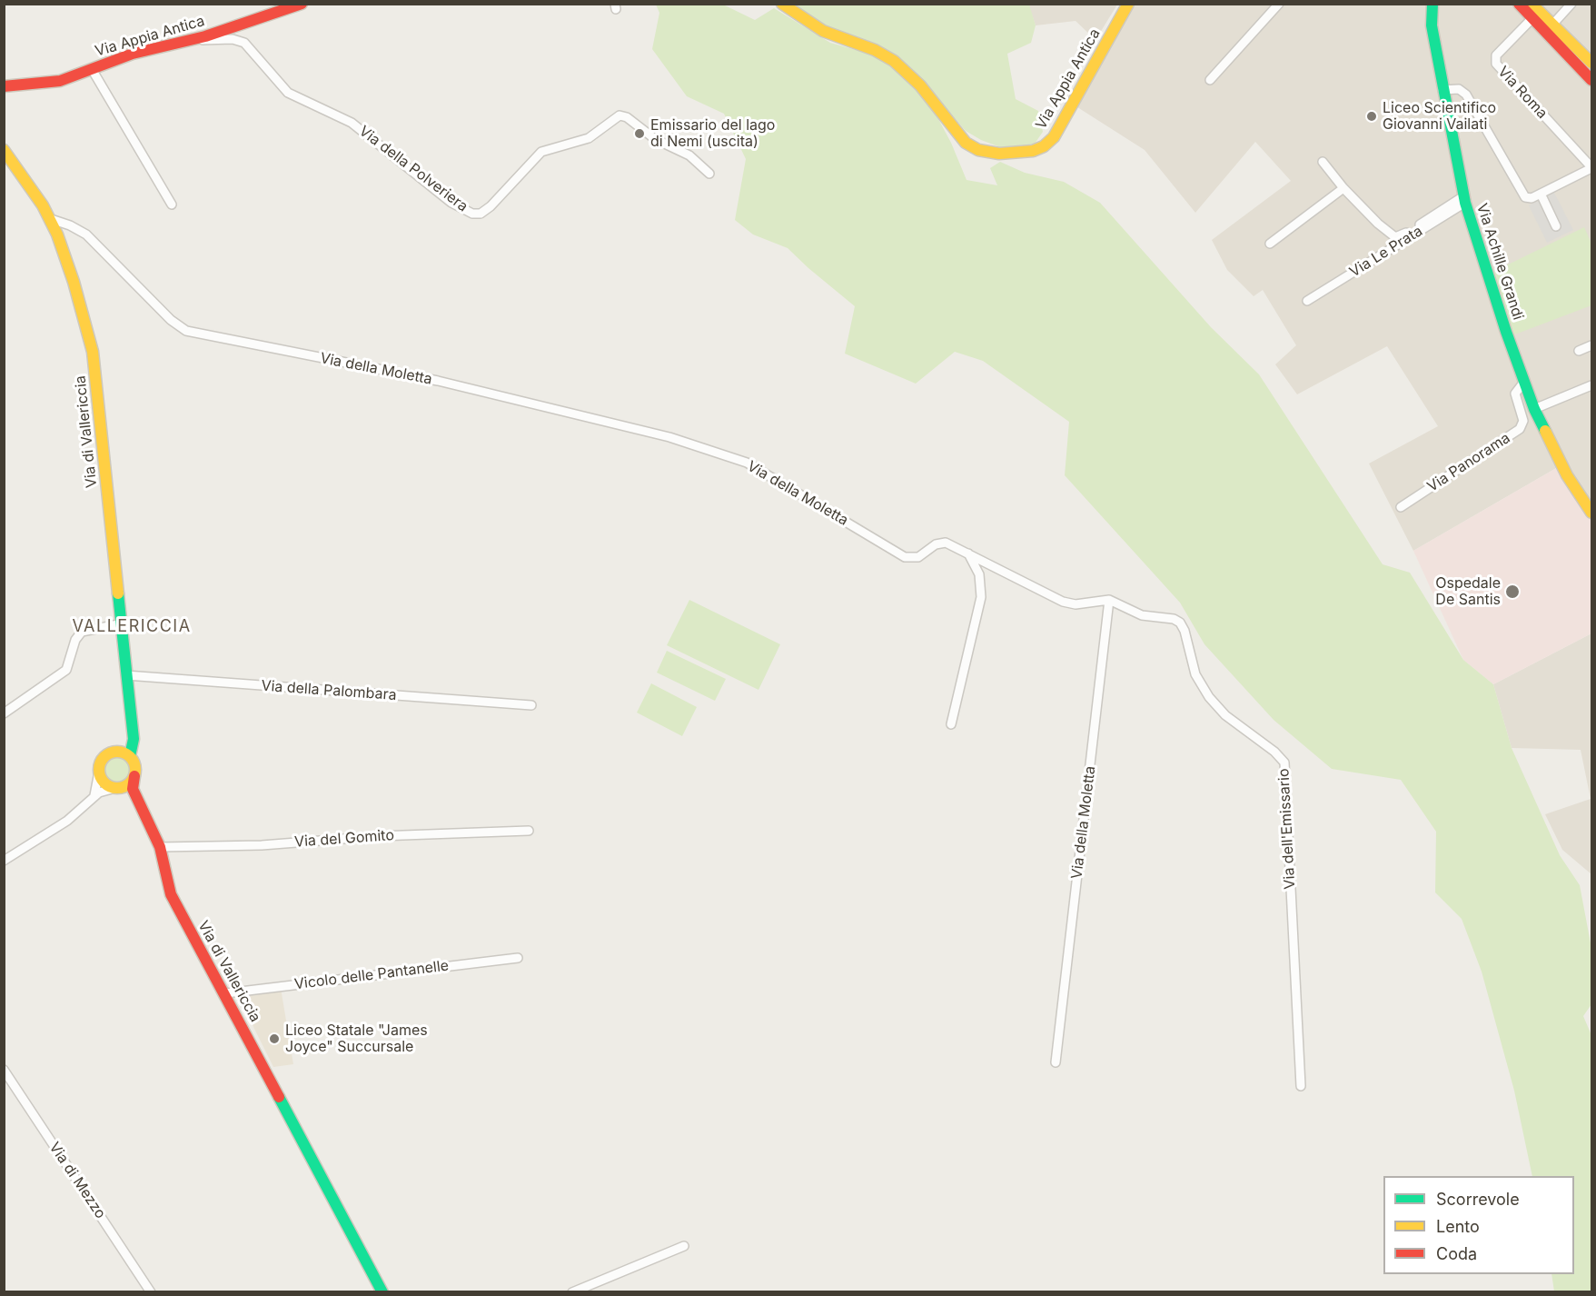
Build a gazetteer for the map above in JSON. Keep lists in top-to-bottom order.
{
  "streets": {
    "street": [
      "Via Appia Antica",
      "Via Roma",
      "Via della Polveriera",
      "Via Le Prata",
      "Via Achille Grandi",
      "Via della Moletta",
      "Via di Vallericcia",
      "Via Panorama",
      "Via della Palombara",
      "Via dell'Emissario",
      "Via del Gomito",
      "Vicolo delle Pantanelle",
      "Via di Mezzo"
    ]
  },
  "crossings": [
    ["Via Appia Antica", "Via della Polveriera"],
    ["Via Le Prata", "Via Achille Grandi"],
    ["Via Achille Grandi", "Via Panorama"],
    ["Via della Moletta", "Via di Vallericcia"],
    ["Via della Moletta", "Via dell'Emissario"],
    ["Via di Vallericcia", "Via della Palombara"],
    ["Via di Vallericcia", "Via del Gomito"],
    ["Via di Vallericcia", "Vicolo delle Pantanelle"]
  ],
  "districts": ["VALLERICCIA"],
  "places": [
    "Liceo Scientifico Giovanni Vailati",
    "Emissario del lago di Nemi (uscita)",
    "Ospedale De Santis",
    "Liceo Statale \"James Joyce\" Succursale"
  ],
  "legend": ["Scorrevole", "Lento", "Coda"]
}
